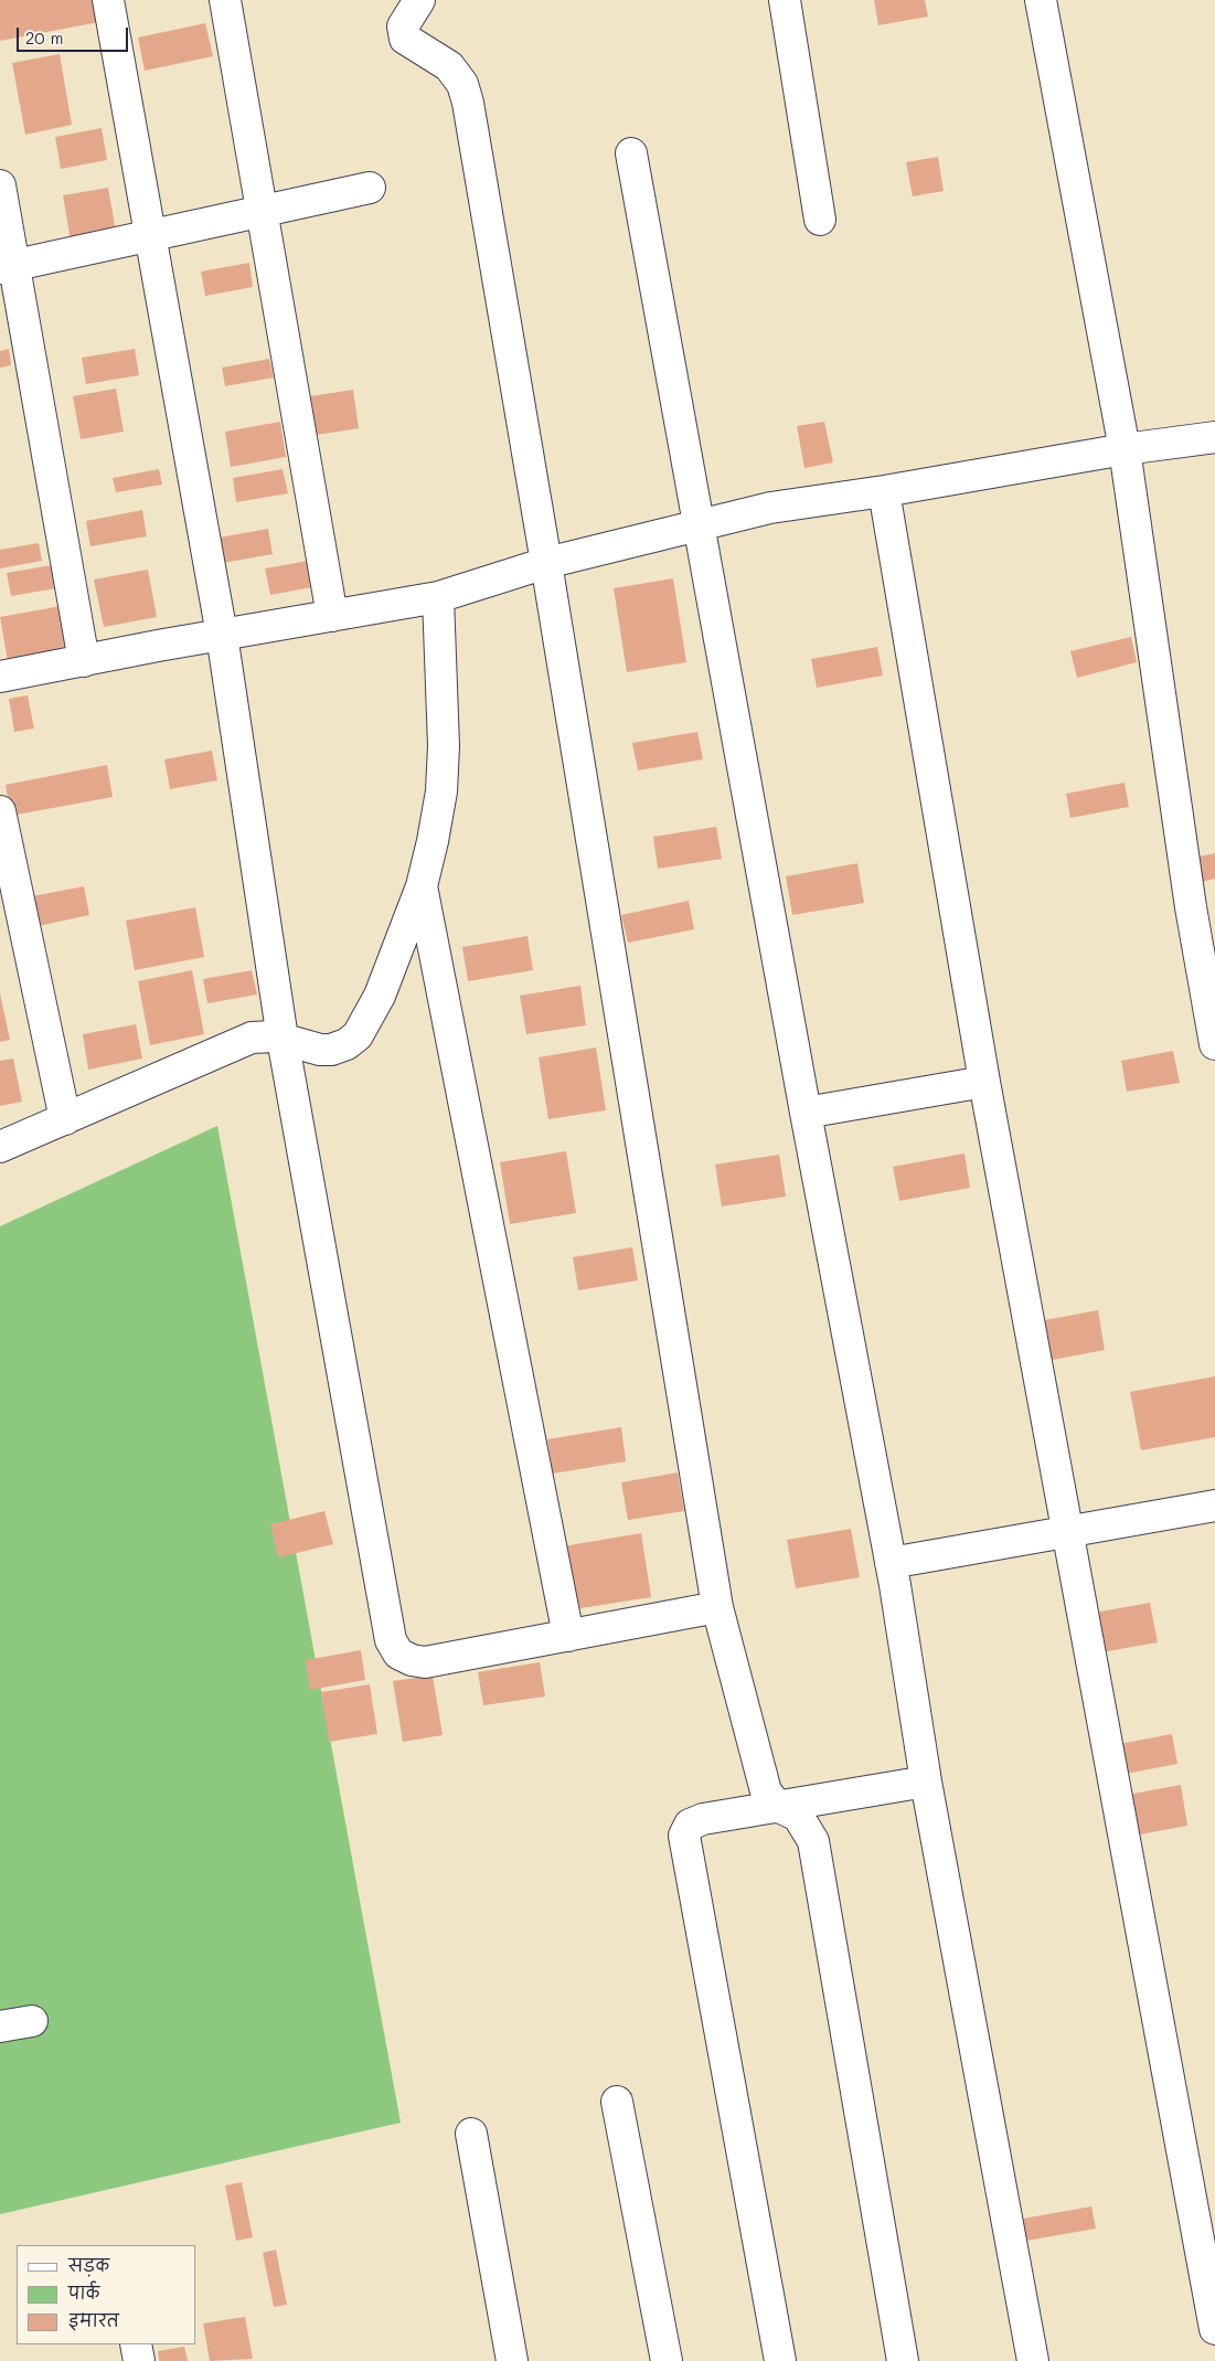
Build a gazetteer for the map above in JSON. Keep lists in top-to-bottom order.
{
  "legend": ["सड़क", "पार्क", "इमारत"],
  "scale_bar": "20 m"
}
